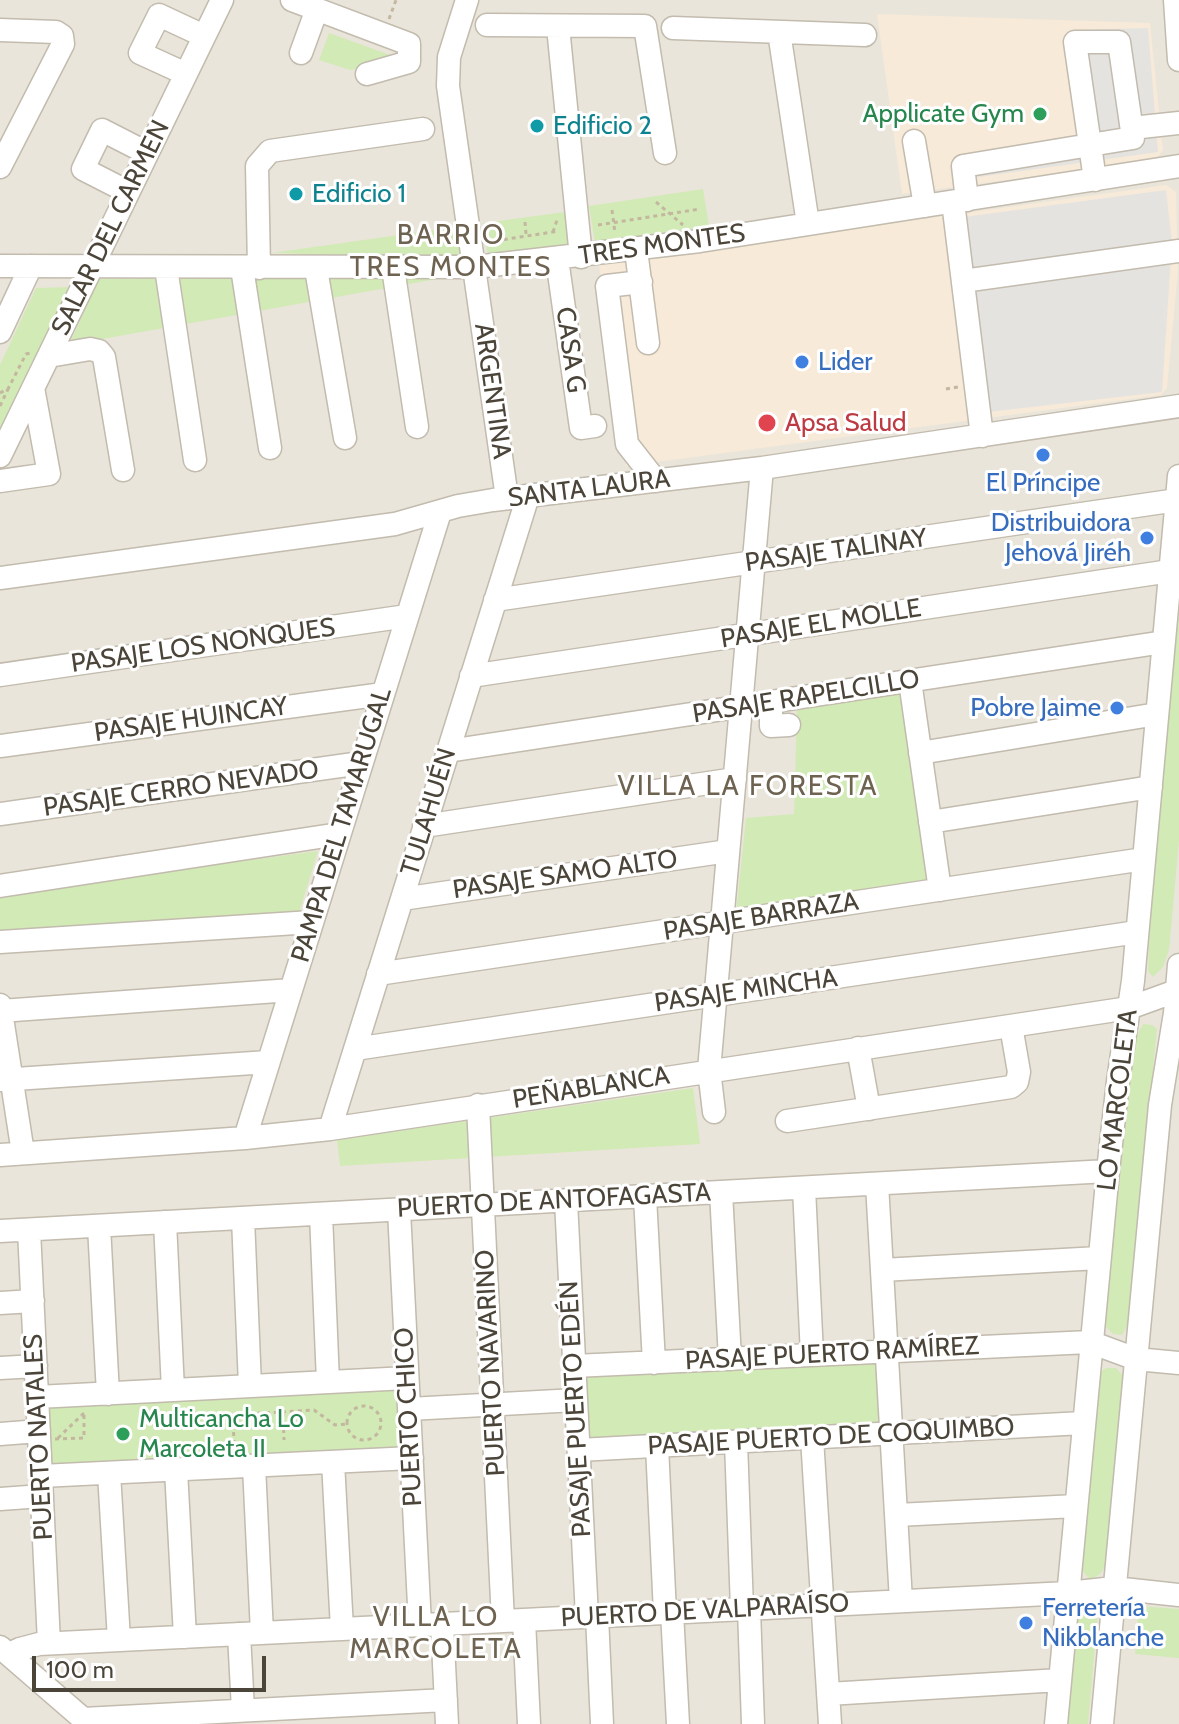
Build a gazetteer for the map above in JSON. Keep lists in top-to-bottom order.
{
  "streets": {
    "street": [
      "SALAR DEL CARMEN",
      "TRES MONTES",
      "CASA G",
      "ARGENTINA",
      "SANTA LAURA",
      "PASAJE TALINAY",
      "PASAJE EL MOLLE",
      "PASAJE LOS NONQUES",
      "PASAJE RAPELCILLO",
      "PASAJE HUINCAY",
      "PASAJE CERRO NEVADO",
      "TULAHUÉN",
      "PAMPA DEL TAMARUGAL",
      "PASAJE SAMO ALTO",
      "PASAJE BARRAZA",
      "PASAJE MINCHA",
      "PEÑABLANCA",
      "LO MARCOLETA",
      "PUERTO DE ANTOFAGASTA",
      "PASAJE PUERTO RAMÍREZ",
      "PUERTO NAVARINO",
      "PASAJE PUERTO EDÉN",
      "PUERTO CHICO",
      "PUERTO NATALES",
      "PASAJE PUERTO DE COQUIMBO",
      "PUERTO DE VALPARAÍSO"
    ]
  },
  "crossings": [
    ["SALAR DEL CARMEN", "TRES MONTES"],
    ["TRES MONTES", "CASA G"],
    ["TRES MONTES", "ARGENTINA"],
    ["ARGENTINA", "SANTA LAURA"],
    ["ARGENTINA", "TULAHUÉN"],
    ["SANTA LAURA", "TULAHUÉN"],
    ["SANTA LAURA", "PAMPA DEL TAMARUGAL"],
    ["PASAJE TALINAY", "TULAHUÉN"],
    ["PASAJE TALINAY", "LO MARCOLETA"],
    ["PASAJE EL MOLLE", "TULAHUÉN"],
    ["PASAJE EL MOLLE", "LO MARCOLETA"],
    ["PASAJE LOS NONQUES", "PAMPA DEL TAMARUGAL"],
    ["PASAJE RAPELCILLO", "TULAHUÉN"],
    ["PASAJE RAPELCILLO", "LO MARCOLETA"],
    ["PASAJE HUINCAY", "PAMPA DEL TAMARUGAL"],
    ["PASAJE CERRO NEVADO", "PAMPA DEL TAMARUGAL"],
    ["TULAHUÉN", "PASAJE SAMO ALTO"],
    ["TULAHUÉN", "PASAJE BARRAZA"],
    ["TULAHUÉN", "PASAJE MINCHA"],
    ["TULAHUÉN", "PEÑABLANCA"],
    ["PAMPA DEL TAMARUGAL", "PEÑABLANCA"],
    ["PASAJE BARRAZA", "LO MARCOLETA"],
    ["PASAJE MINCHA", "LO MARCOLETA"],
    ["PEÑABLANCA", "LO MARCOLETA"],
    ["PEÑABLANCA", "PUERTO NAVARINO"],
    ["LO MARCOLETA", "PUERTO DE ANTOFAGASTA"],
    ["LO MARCOLETA", "PASAJE PUERTO RAMÍREZ"],
    ["LO MARCOLETA", "PASAJE PUERTO DE COQUIMBO"],
    ["LO MARCOLETA", "PUERTO DE VALPARAÍSO"],
    ["PUERTO DE ANTOFAGASTA", "PUERTO NAVARINO"],
    ["PUERTO DE ANTOFAGASTA", "PASAJE PUERTO EDÉN"],
    ["PUERTO DE ANTOFAGASTA", "PUERTO CHICO"],
    ["PUERTO DE ANTOFAGASTA", "PUERTO NATALES"],
    ["PASAJE PUERTO RAMÍREZ", "PASAJE PUERTO EDÉN"],
    ["PUERTO NAVARINO", "PUERTO DE VALPARAÍSO"],
    ["PASAJE PUERTO EDÉN", "PASAJE PUERTO DE COQUIMBO"],
    ["PASAJE PUERTO EDÉN", "PUERTO DE VALPARAÍSO"],
    ["PUERTO CHICO", "PUERTO DE VALPARAÍSO"],
    ["PUERTO NATALES", "PUERTO DE VALPARAÍSO"]
  ],
  "districts": ["BARRIO TRES MONTES", "VILLA LA FORESTA", "VILLA LO MARCOLETA"],
  "places": [
    "Applicate Gym",
    "Edificio 2",
    "Edificio 1",
    "Lider",
    "Apsa Salud",
    "El Príncipe",
    "Distribuidora Jehová Jiréh",
    "Pobre Jaime",
    "Multicancha Lo Marcoleta II",
    "Ferretería Nikblanche"
  ],
  "scale_bar": "100 m"
}
